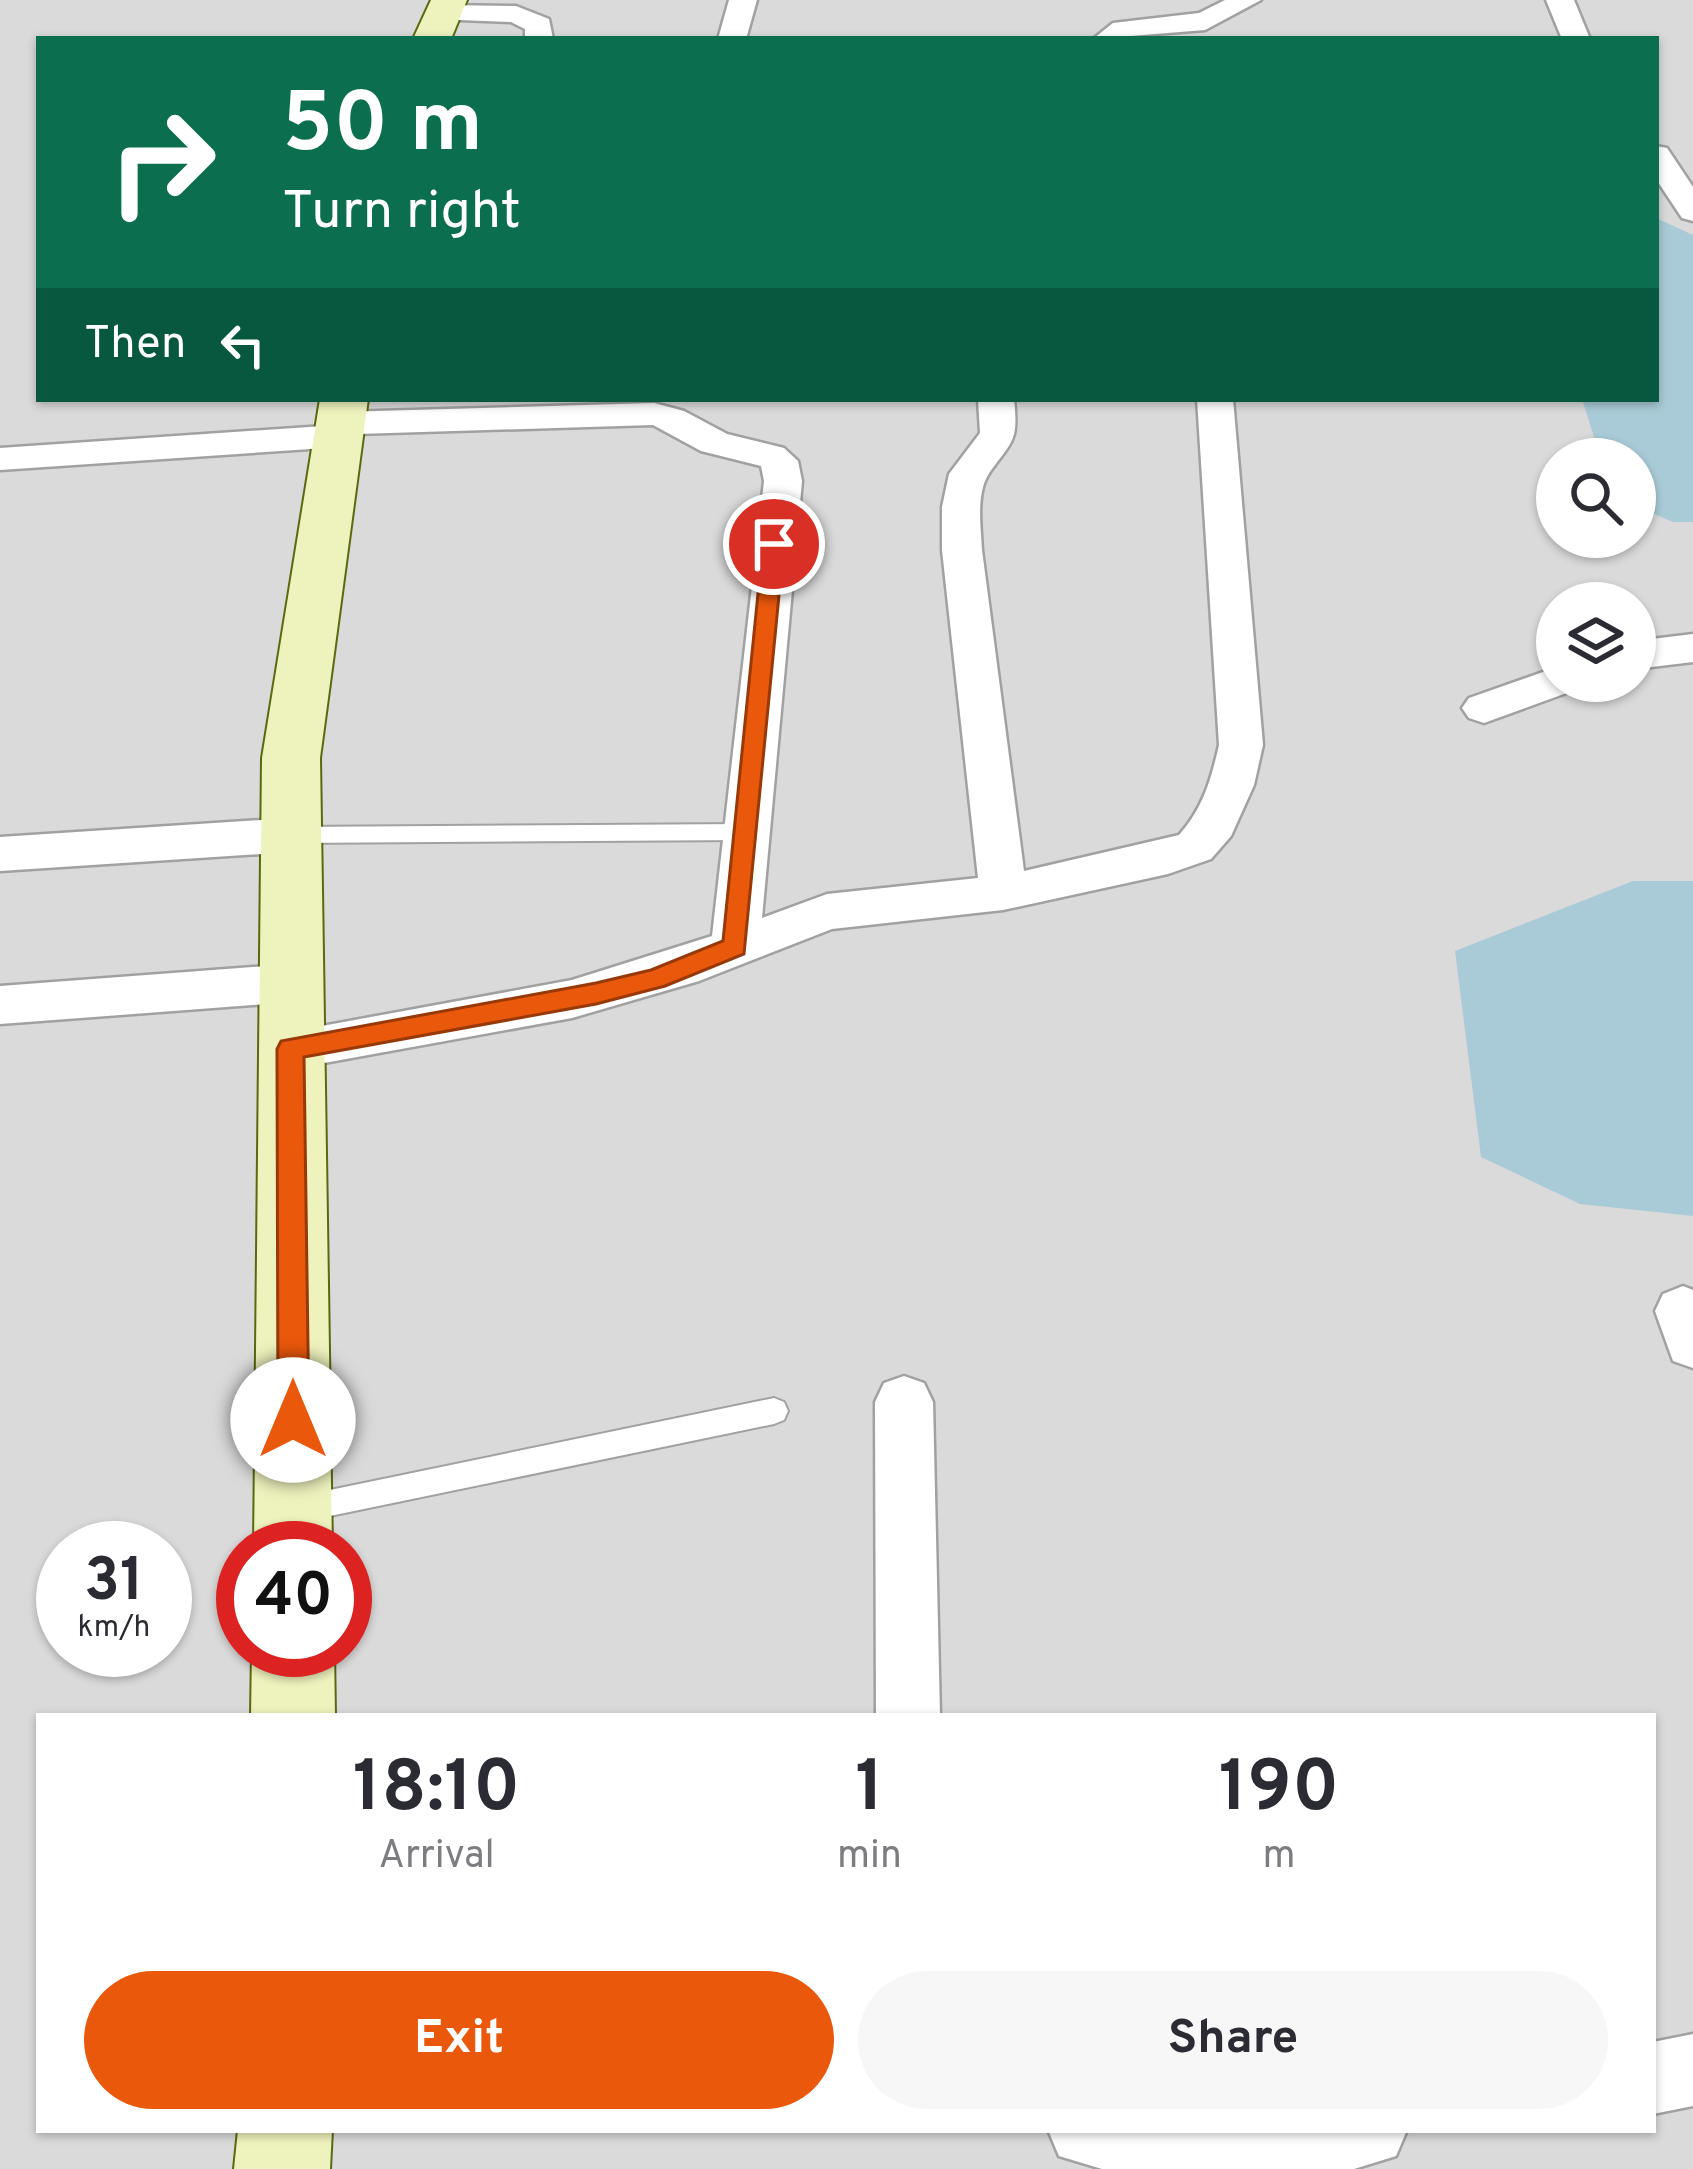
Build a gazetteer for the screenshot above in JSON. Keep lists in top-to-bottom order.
{
  "page": {
    "turn": ["50 m", "Turn right"],
    "then": "Then",
    "speed": "31 km/h",
    "limit": "40",
    "eta": [
      "18:10",
      "Arrival",
      "1",
      "min",
      "190",
      "m"
    ],
    "buttons": ["Exit", "Share"]
  }
}
